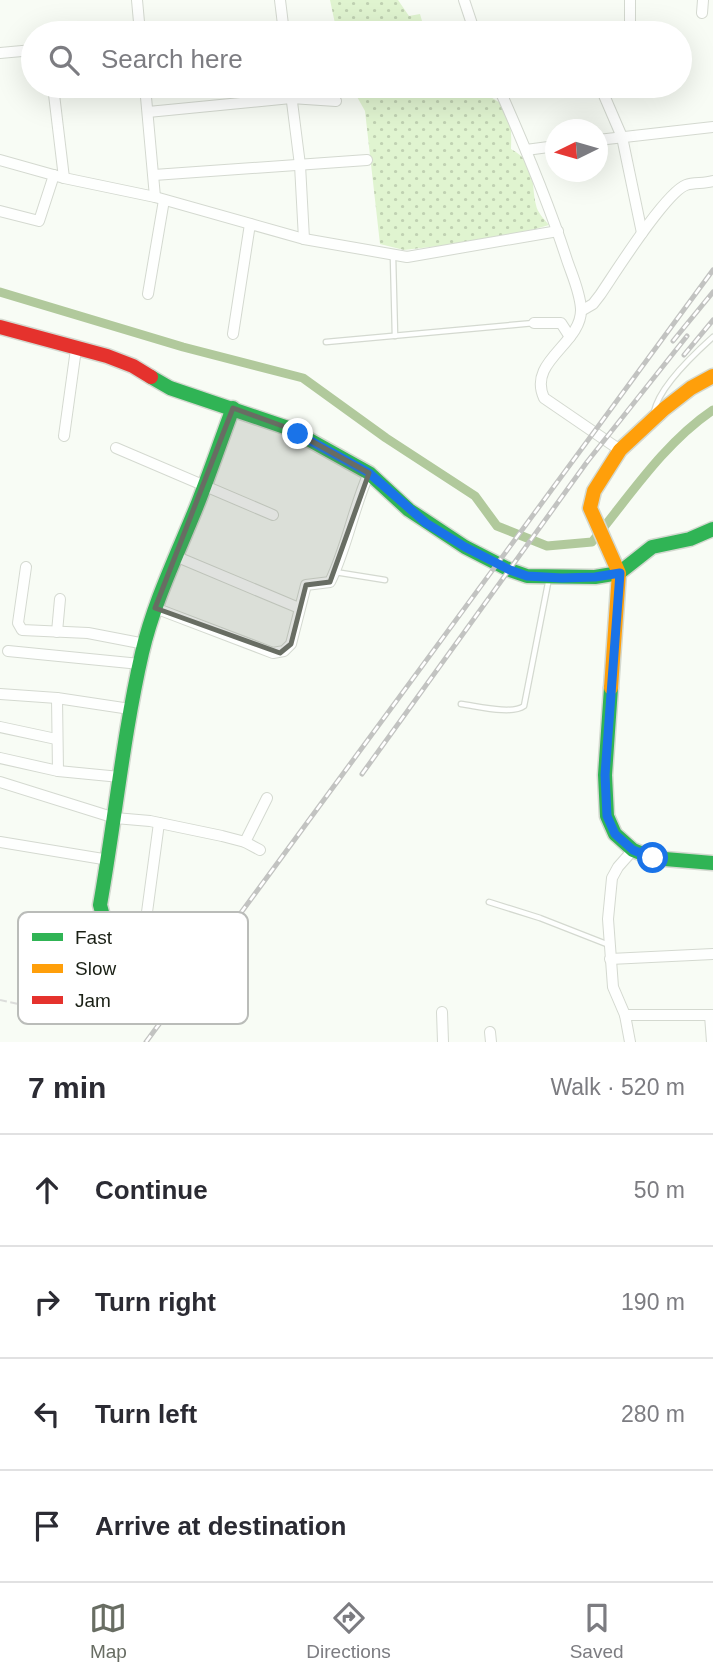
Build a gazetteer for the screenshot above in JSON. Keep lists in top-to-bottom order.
{
  "legend": ["Fast", "Slow", "Jam"],
  "north": "left",
  "page": {
    "search": "Search here",
    "heading": ["7 min", "Walk · 520 m"],
    "list": [
      ["Continue", "50 m"],
      ["Turn right", "190 m"],
      ["Turn left", "280 m"],
      "Arrive at destination"
    ],
    "nav": ["Map", "Directions", "Saved"]
  }
}
